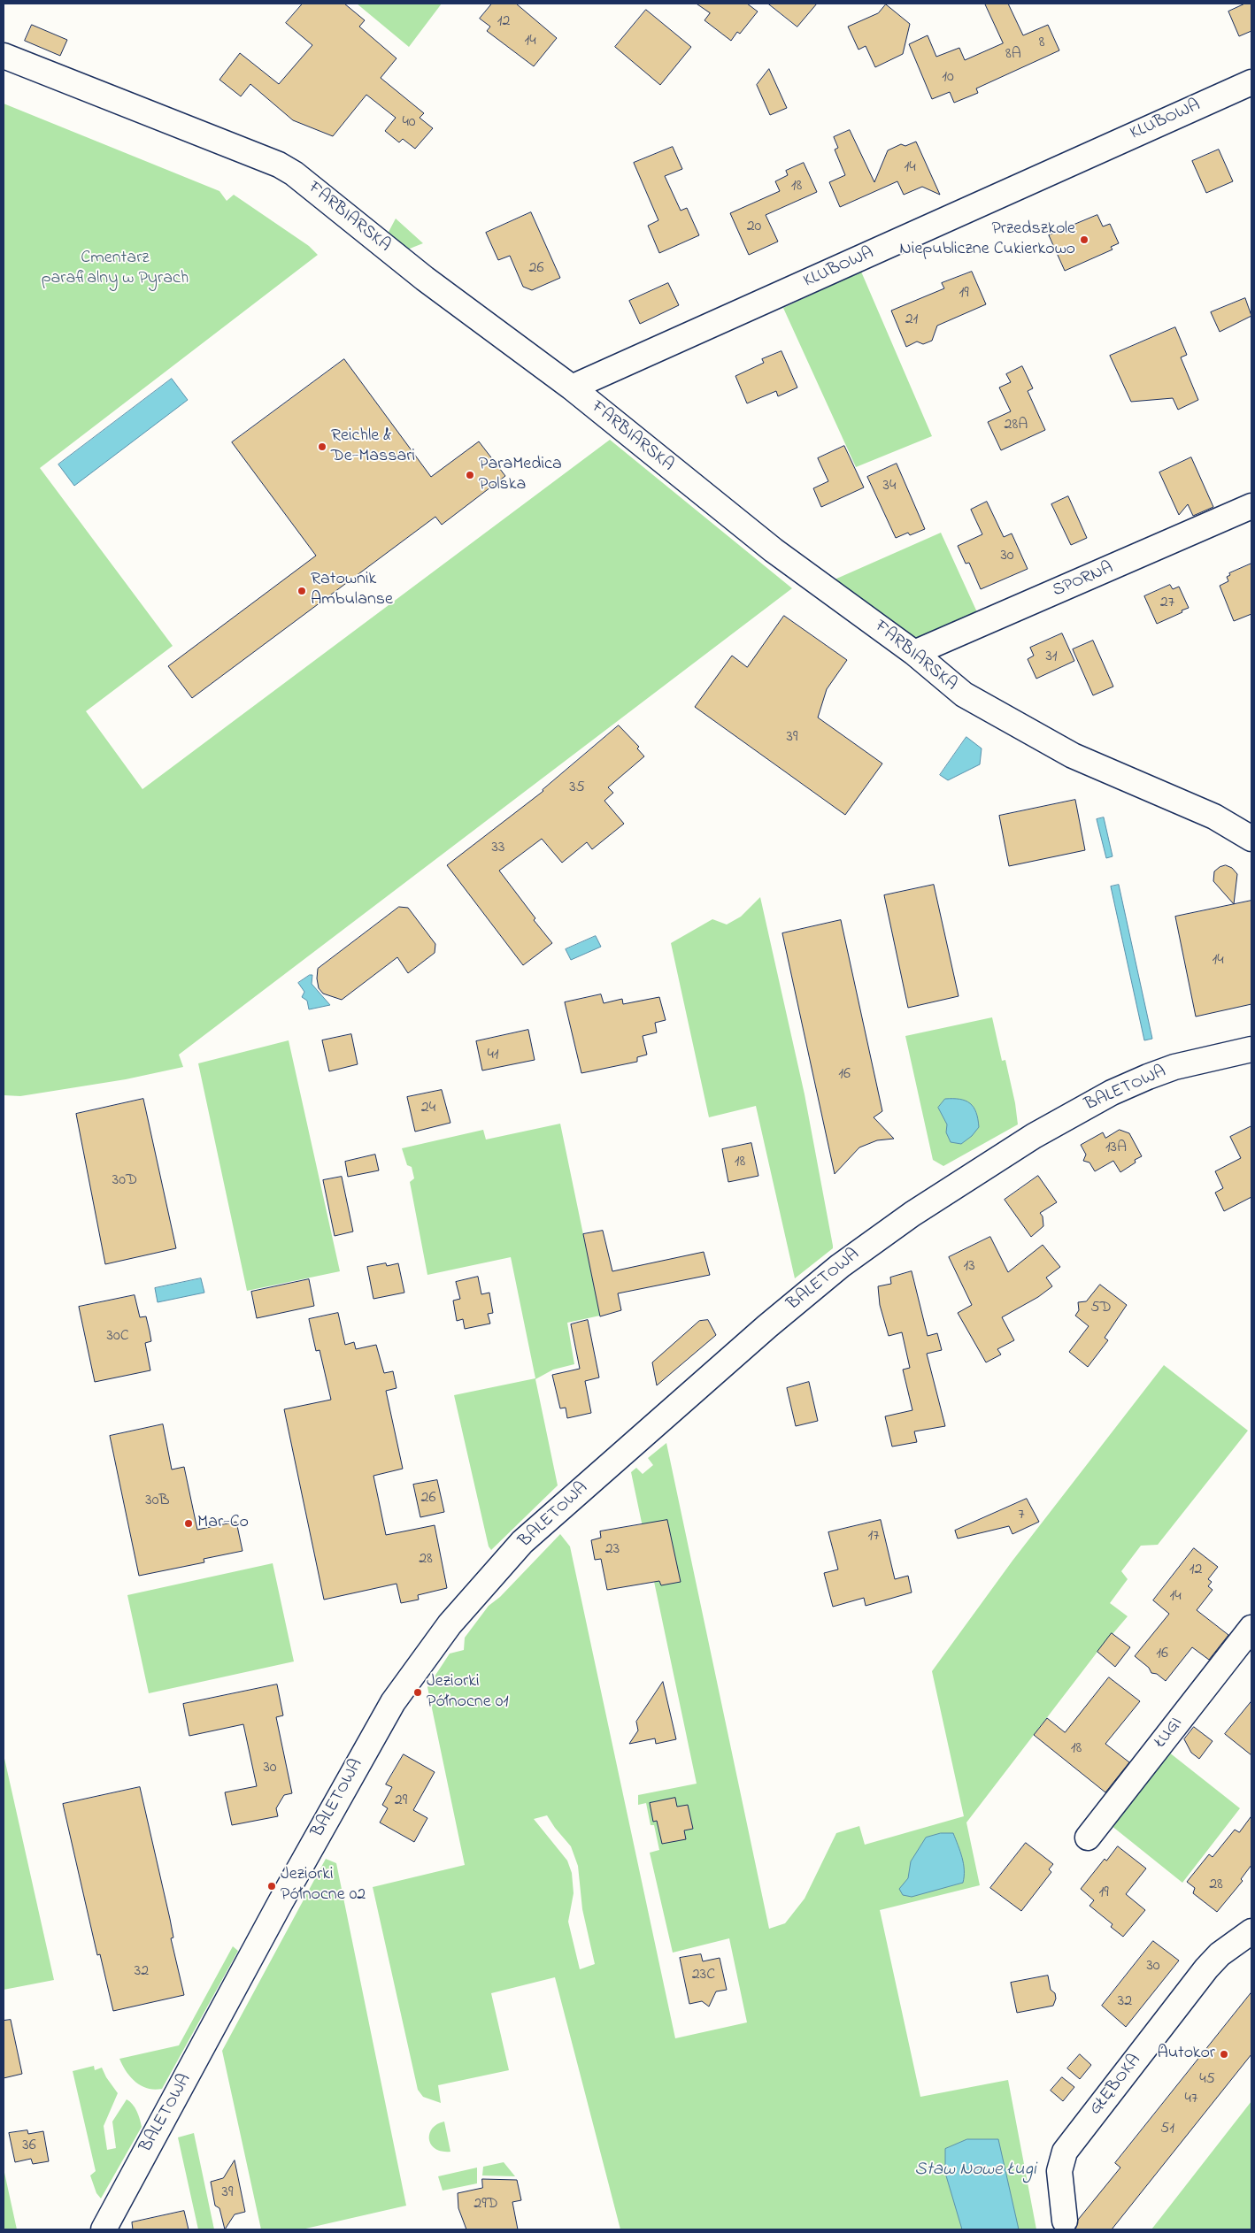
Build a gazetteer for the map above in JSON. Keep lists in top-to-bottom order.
{
  "streets": {
    "street": [
      "KLUBOWA",
      "FARBIARSKA",
      "SPORNA",
      "BALETOWA",
      "ŁUGI",
      "GŁĘBOKA"
    ]
  },
  "crossings": [
    ["KLUBOWA", "FARBIARSKA"],
    ["FARBIARSKA", "SPORNA"]
  ],
  "water": ["Staw Nowe Ługi"],
  "parks": ["Cmentarz parafialny w Pyrach"],
  "places": [
    "Przedszkole Niepubliczne Cukierkowo",
    "Reichle & De-Massari",
    "ParaMedica Polska",
    "Ratownik Ambulanse",
    "Mar-Co",
    "Jeziorki Północne 01",
    "Jeziorki Północne 02",
    "Autokor"
  ],
  "house_numbers": [
    "12",
    "14",
    "8",
    "8A",
    "10",
    "40",
    "14",
    "18",
    "20",
    "26",
    "19",
    "21",
    "28A",
    "34",
    "30",
    "27",
    "31",
    "39",
    "35",
    "33",
    "14",
    "41",
    "16",
    "24",
    "13A",
    "18",
    "30D",
    "13",
    "5D",
    "30C",
    "26",
    "30B",
    "7",
    "17",
    "23",
    "28",
    "12",
    "14",
    "16",
    "18",
    "30",
    "29",
    "28",
    "19",
    "30",
    "32",
    "23C",
    "32",
    "45",
    "47",
    "51",
    "36",
    "39",
    "29D"
  ]
}
